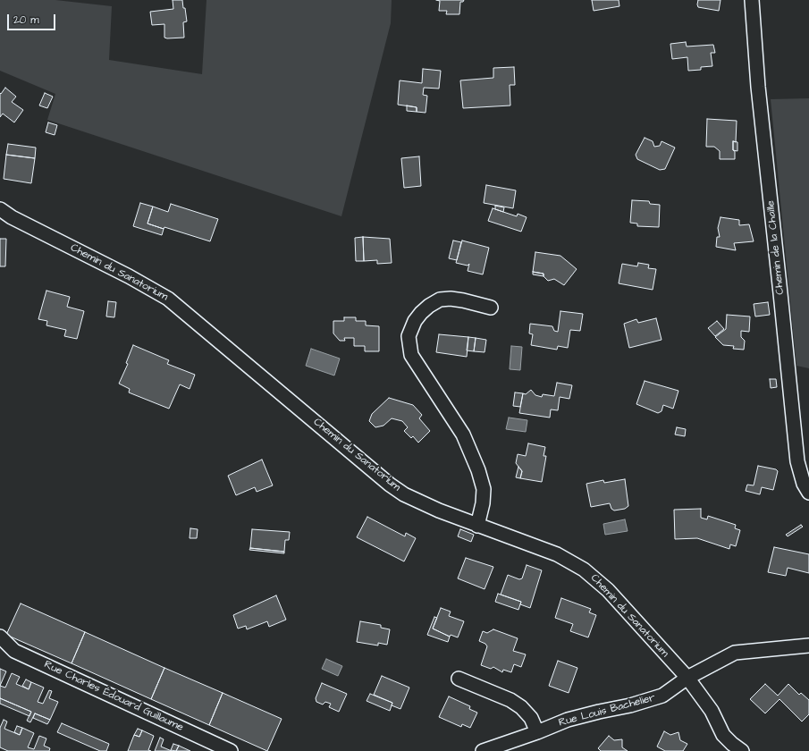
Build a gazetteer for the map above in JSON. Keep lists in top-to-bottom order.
{
  "streets": {
    "street": [
      "Chemin de la Chaille",
      "Chemin du Sanatorium",
      "Rue Charles Édouard Guillaume",
      "Rue Louis Bachelier"
    ]
  },
  "crossings": [
    ["Chemin du Sanatorium", "Rue Louis Bachelier"]
  ],
  "scale_bar": "20 m"
}
